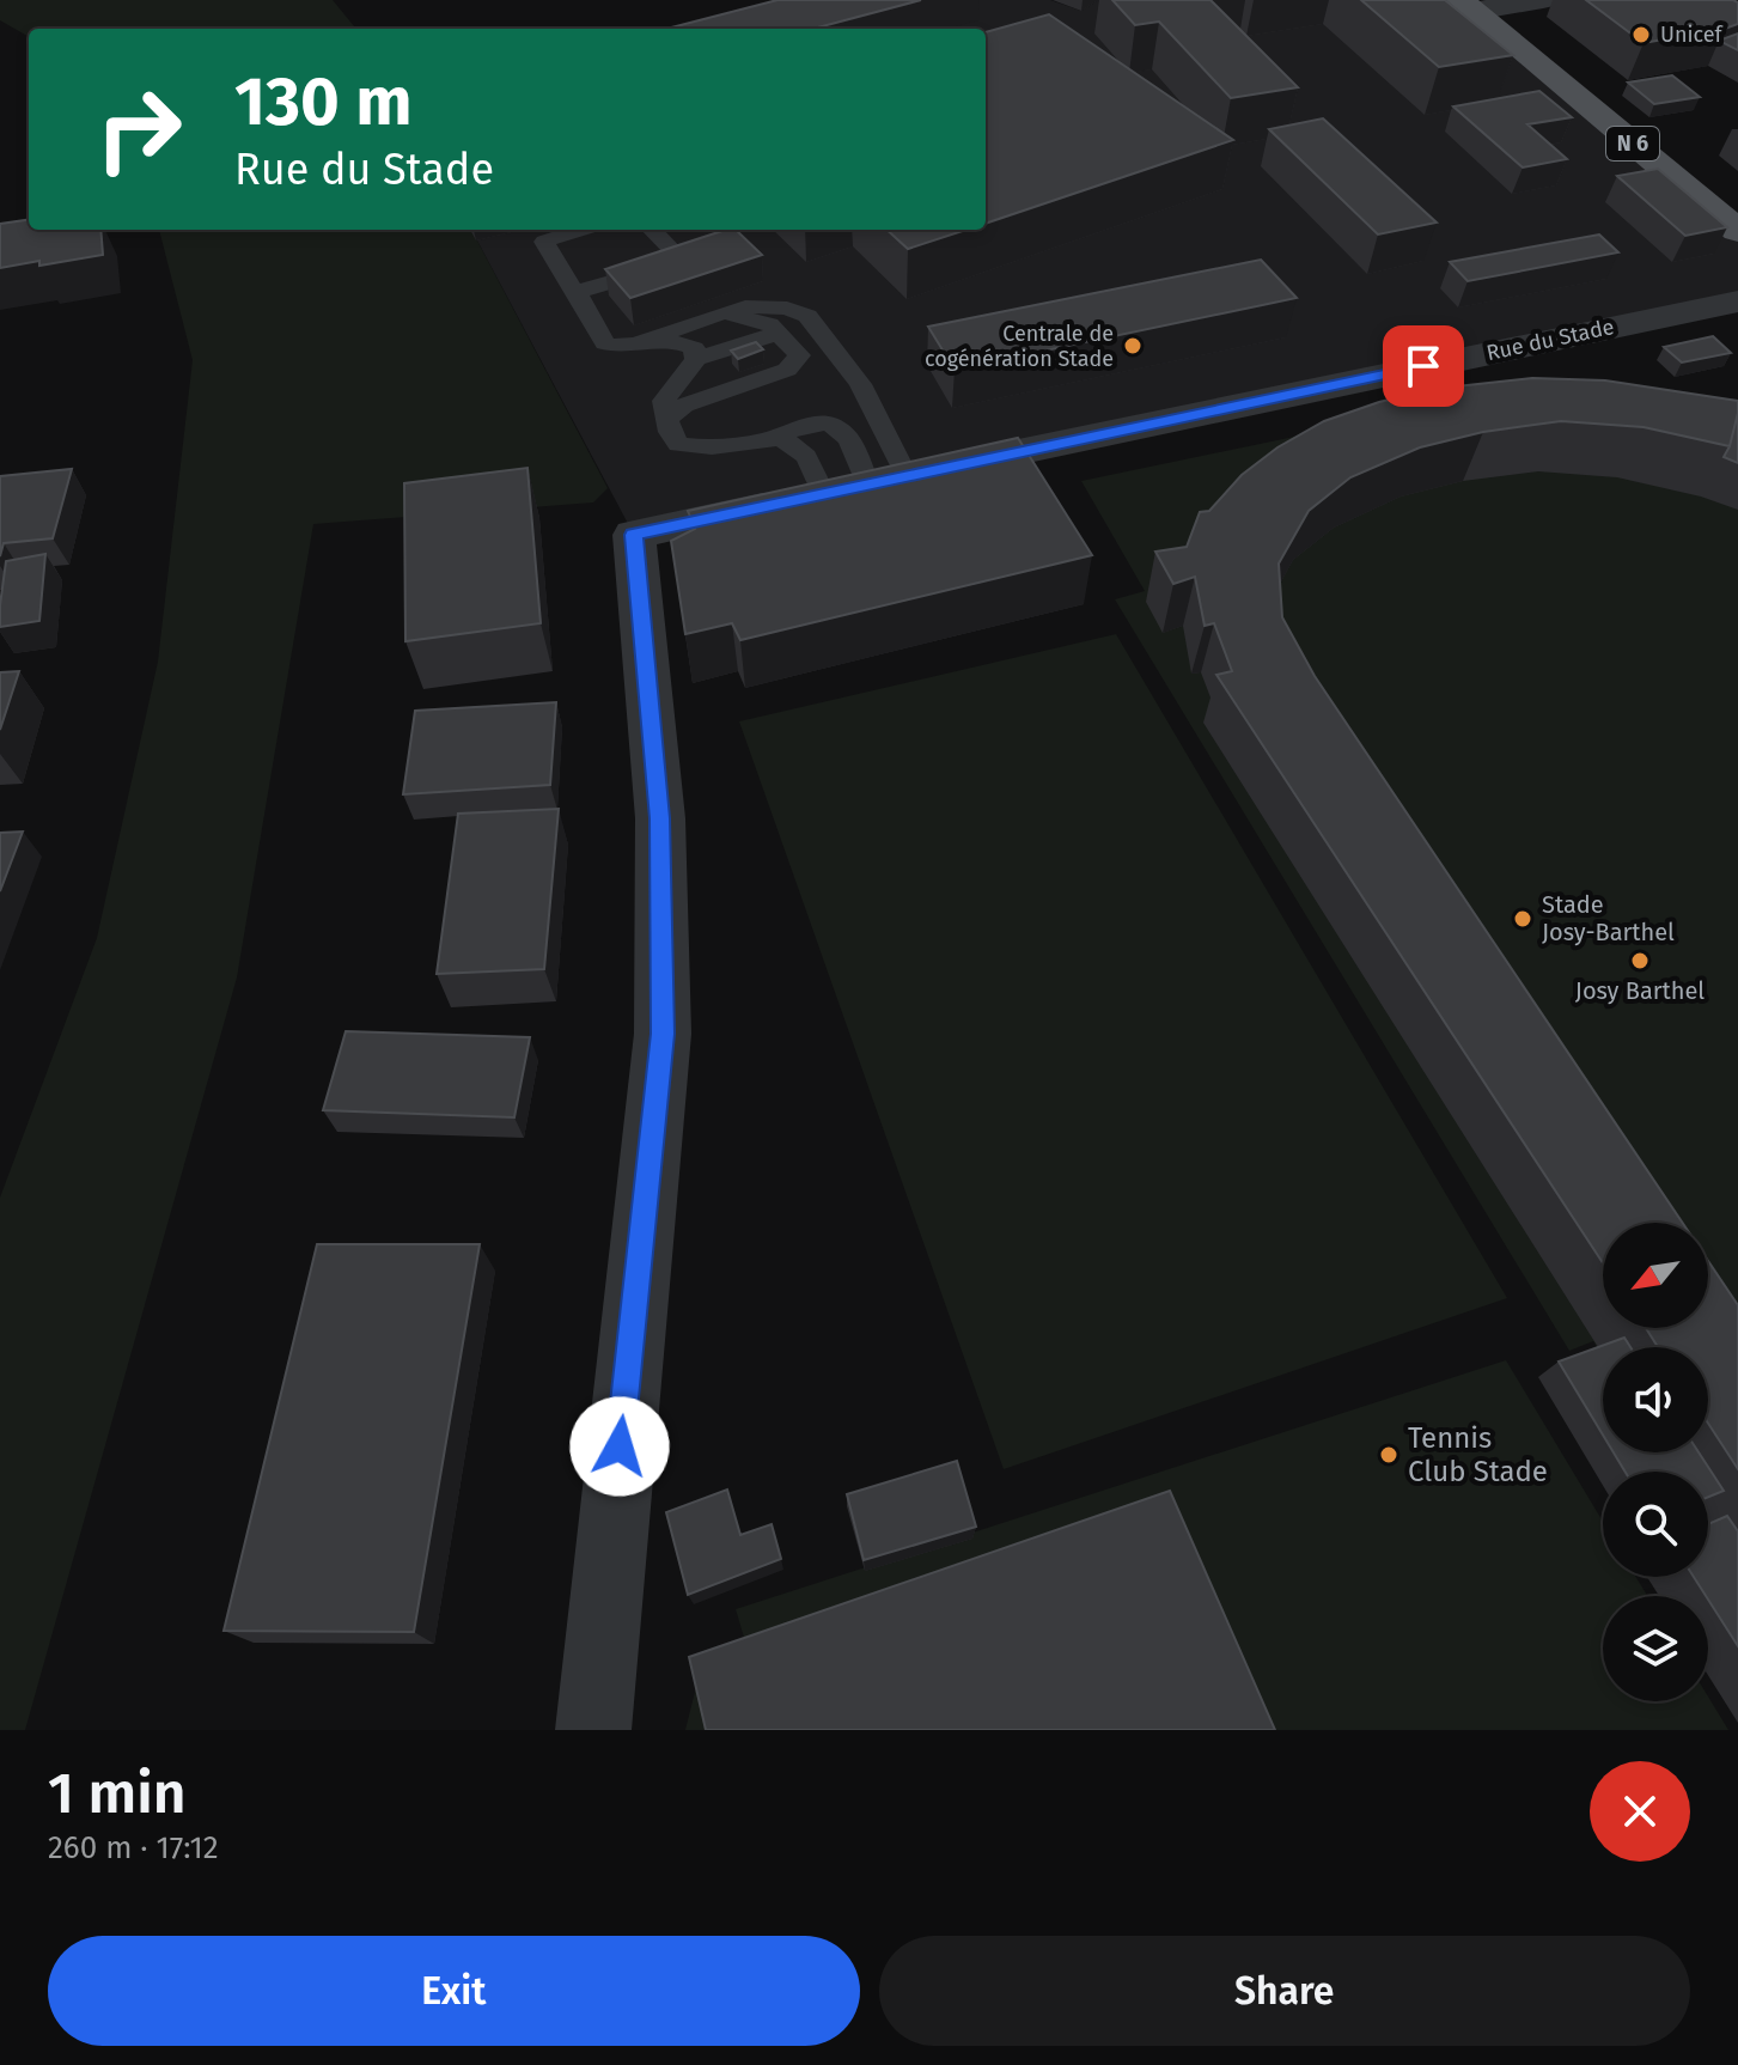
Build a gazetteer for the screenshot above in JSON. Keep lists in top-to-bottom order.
{
  "streets": {
    "main road": ["N 6"],
    "street": ["Rue du Stade"]
  },
  "places": [
    "Unicef",
    "Centrale de cogénération Stade",
    "Stade Josy-Barthel",
    "Josy Barthel",
    "Tennis Club Stade"
  ],
  "north": "bottom left",
  "page": {
    "turn": ["130 m", "Rue du Stade"],
    "heading": ["1 min", "260 m · 17:12"],
    "buttons": ["Exit", "Share"]
  }
}
